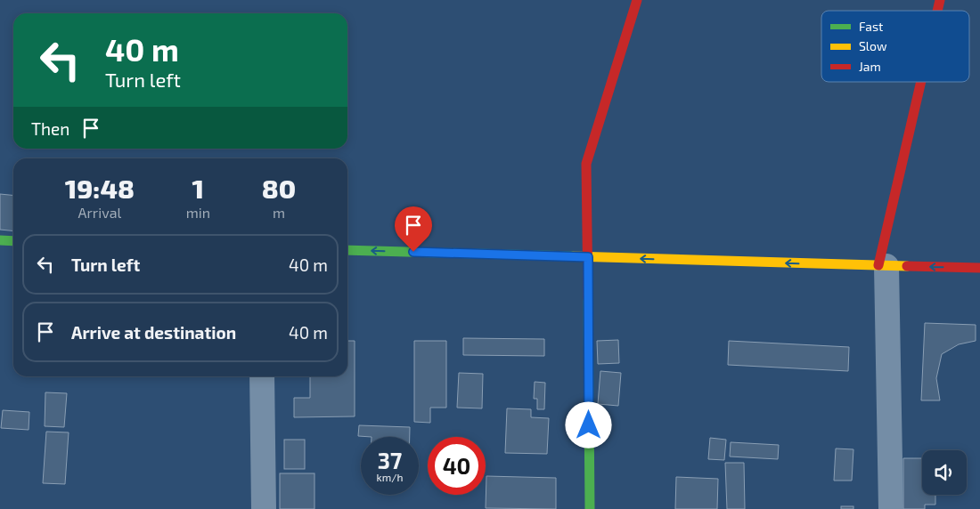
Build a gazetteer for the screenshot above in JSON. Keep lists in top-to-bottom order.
{
  "legend": ["Fast", "Slow", "Jam"],
  "page": {
    "turn": ["40 m", "Turn left"],
    "then": "Then",
    "eta": [
      "19:48",
      "Arrival",
      "1",
      "min",
      "80",
      "m"
    ],
    "list": [
      {
        "name": "Turn left",
        "value": "40 m"
      },
      {
        "name": "Arrive at destination",
        "value": "40 m"
      }
    ],
    "speed": "37 km/h",
    "limit": "40"
  }
}
